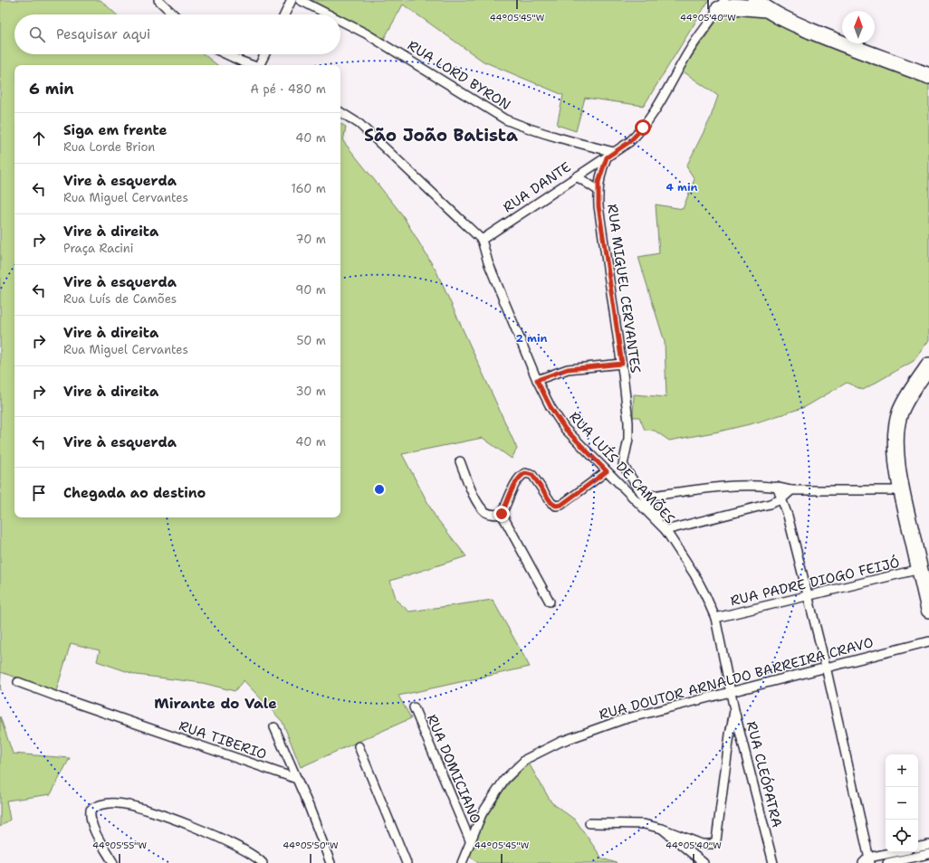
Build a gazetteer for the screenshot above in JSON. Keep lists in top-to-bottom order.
{
  "streets": {
    "street": [
      "RUA LORD BYRON",
      "RUA DANTE",
      "RUA MIGUEL CERVANTES",
      "RUA LUÍS DE CAMÕES",
      "RUA PADRE DIOGO FEIJÓ",
      "RUA DOUTOR ARNALDO BARREIRA CRAVO",
      "RUA TIBERIO",
      "RUA DOMICIANO",
      "RUA CLEÓPATRA"
    ]
  },
  "crossings": [
    ["RUA LORD BYRON", "RUA DANTE"],
    ["RUA LORD BYRON", "RUA MIGUEL CERVANTES"],
    ["RUA DANTE", "RUA MIGUEL CERVANTES"],
    ["RUA DANTE", "RUA LUÍS DE CAMÕES"],
    ["RUA MIGUEL CERVANTES", "RUA LUÍS DE CAMÕES"],
    ["RUA LUÍS DE CAMÕES", "RUA PADRE DIOGO FEIJÓ"],
    ["RUA LUÍS DE CAMÕES", "RUA DOUTOR ARNALDO BARREIRA CRAVO"],
    ["RUA LUÍS DE CAMÕES", "RUA CLEÓPATRA"],
    ["RUA DOUTOR ARNALDO BARREIRA CRAVO", "RUA DOMICIANO"],
    ["RUA DOUTOR ARNALDO BARREIRA CRAVO", "RUA CLEÓPATRA"]
  ],
  "districts": ["São João Batista", "Mirante do Vale"],
  "north": "top",
  "page": {
    "search": "Pesquisar aqui",
    "heading": ["6 min", "A pé · 480 m"],
    "list": [
      ["Siga em frente", "Rua Lorde Brion", "40 m"],
      ["Vire à esquerda", "Rua Miguel Cervantes", "160 m"],
      ["Vire à direita", "Praça Racini", "70 m"],
      ["Vire à esquerda", "Rua Luís de Camões", "90 m"],
      ["Vire à direita", "Rua Miguel Cervantes", "50 m"],
      ["Vire à direita", "30 m"],
      ["Vire à esquerda", "40 m"],
      "Chegada ao destino"
    ],
    "map_buttons": ["+", "−"]
  },
  "coordinates": [
    "44°05'45\"W",
    "44°05'40\"W",
    "44°05'55\"W",
    "44°05'50\"W"
  ],
  "rings": ["4 min", "2 min"]
}
